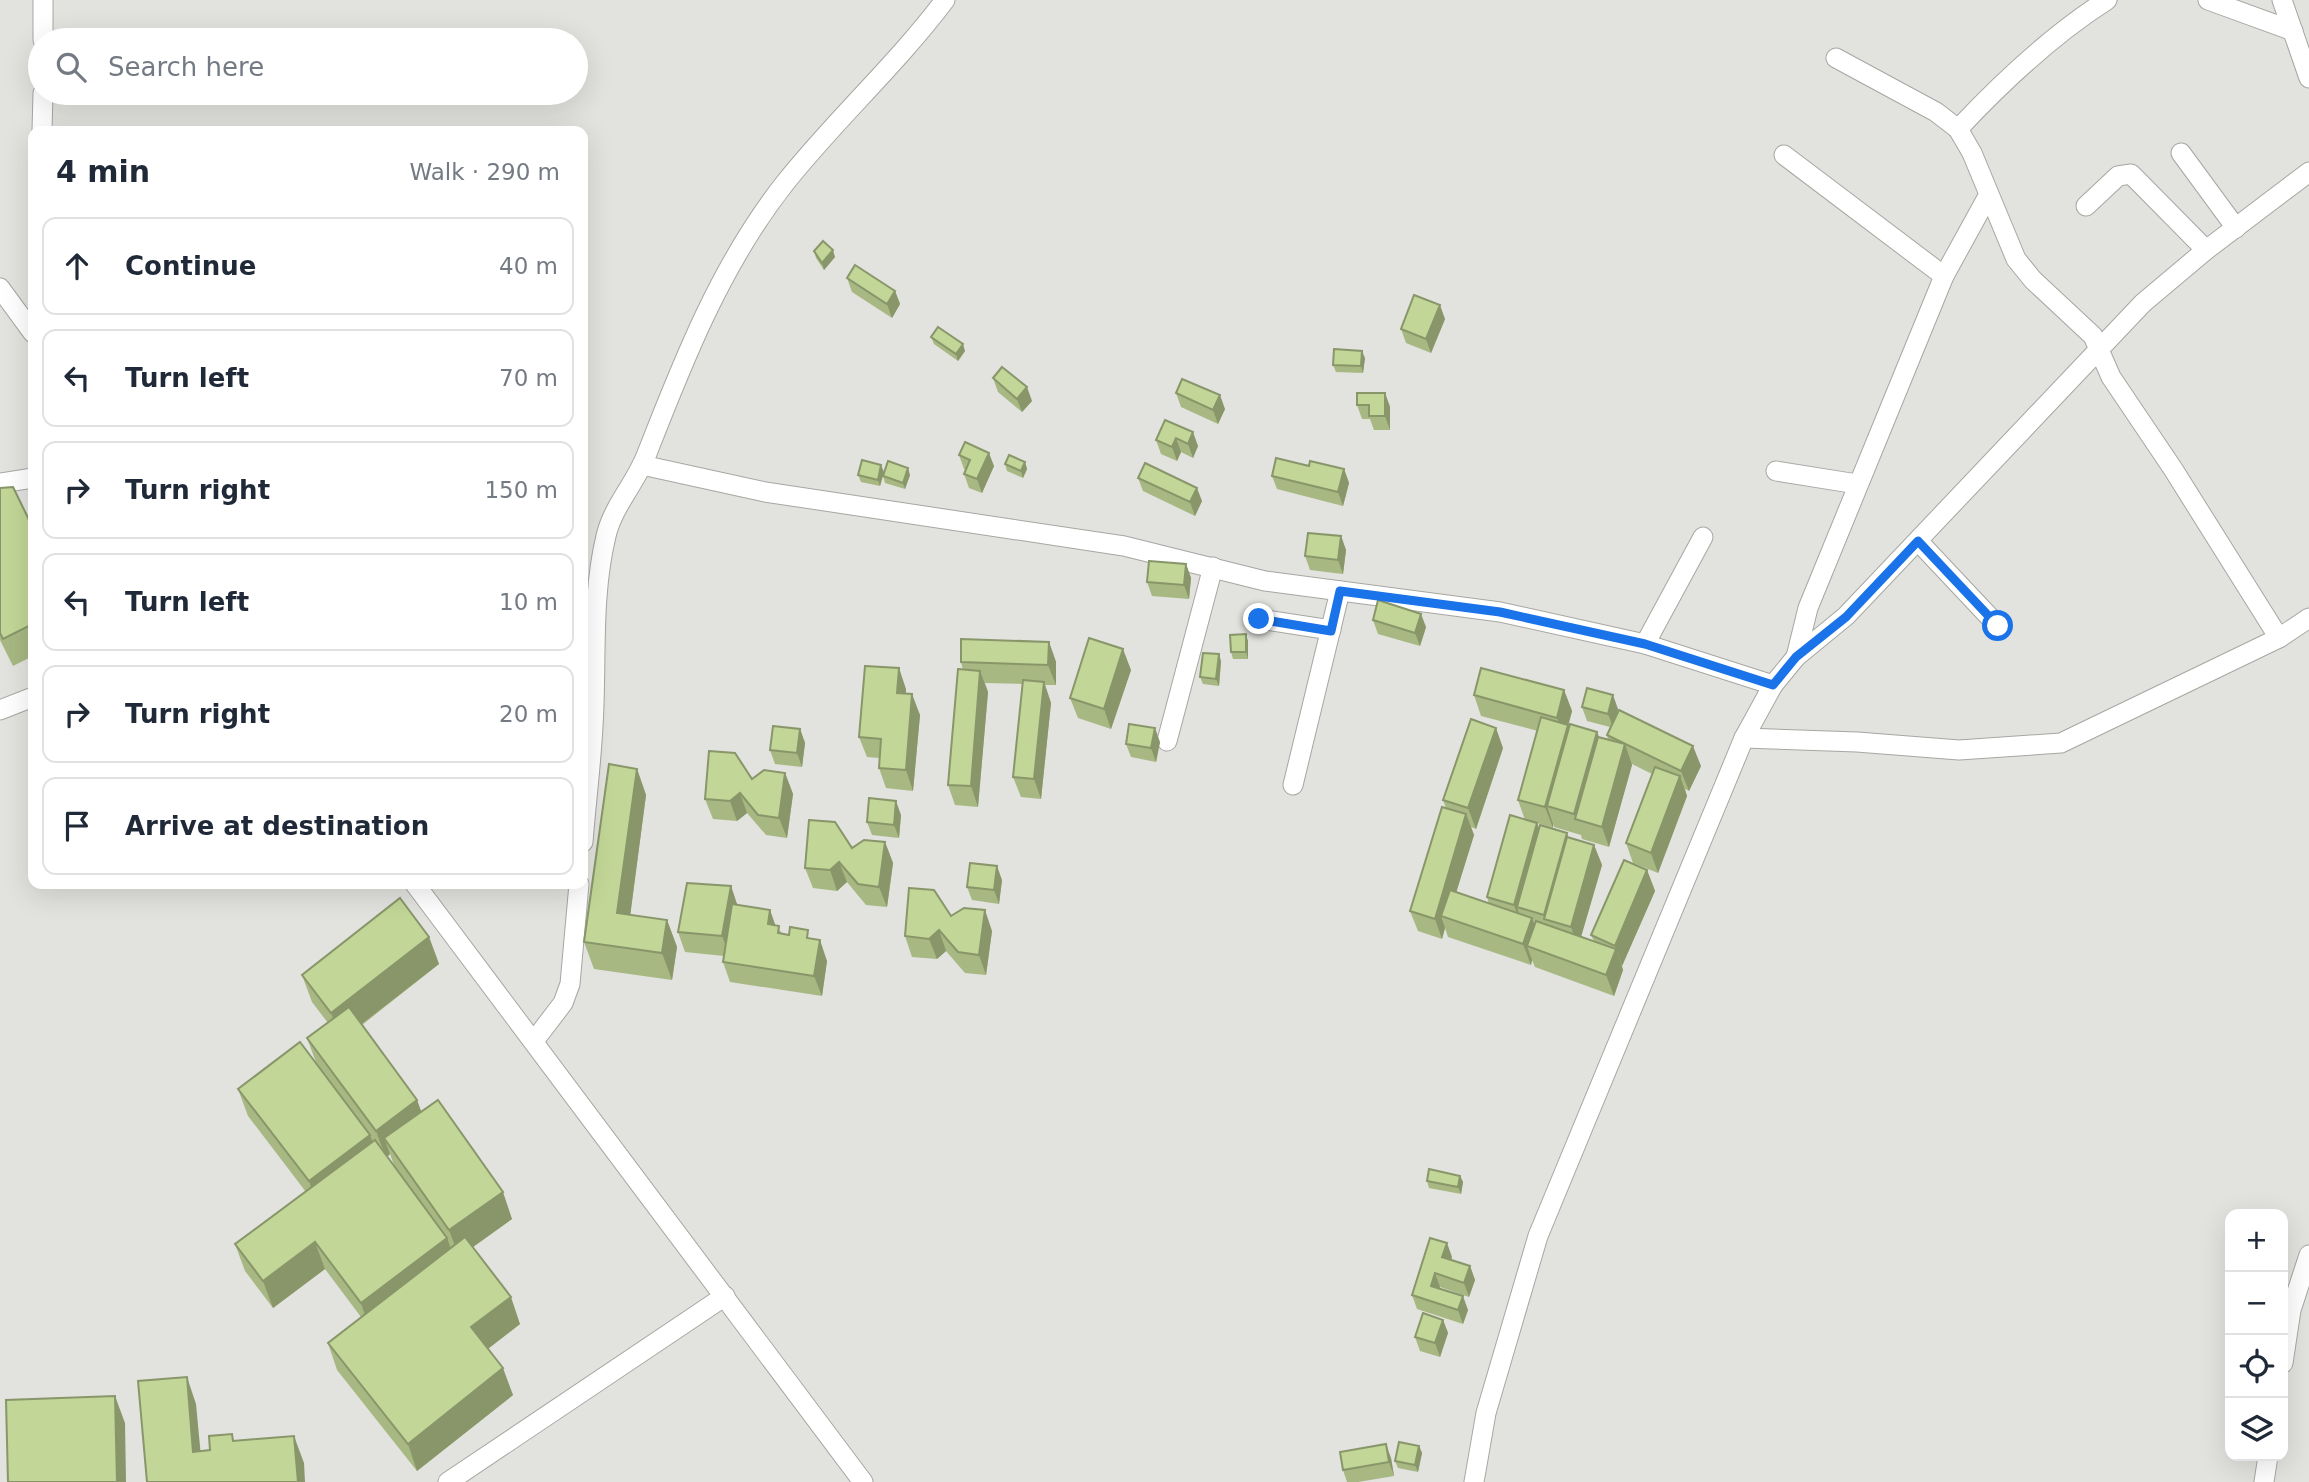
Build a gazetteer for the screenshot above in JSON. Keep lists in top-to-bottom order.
{
  "page": {
    "search": "Search here",
    "heading": ["4 min", "Walk · 290 m"],
    "list": [
      ["Continue", "40 m"],
      ["Turn left", "70 m"],
      ["Turn right", "150 m"],
      ["Turn left", "10 m"],
      ["Turn right", "20 m"],
      "Arrive at destination"
    ],
    "map_buttons": ["+", "−"]
  }
}
